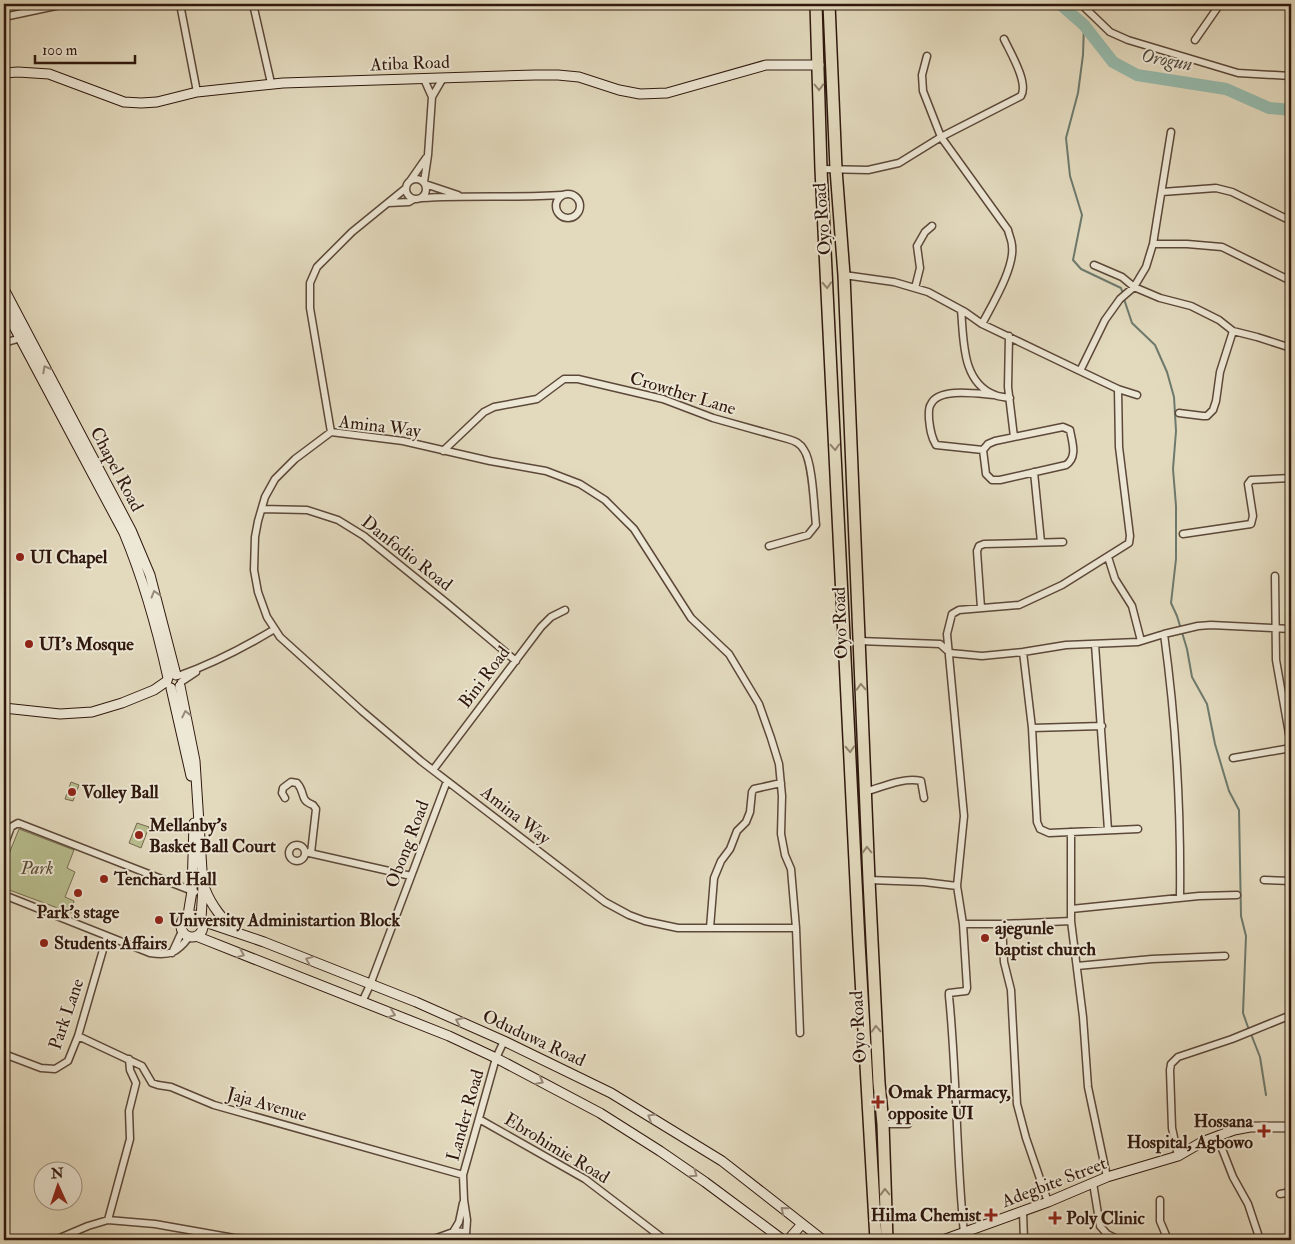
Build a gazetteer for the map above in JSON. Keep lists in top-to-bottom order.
{
  "streets": {
    "highway": ["Oyo Road"],
    "street": [
      "Atiba Road",
      "Crowther Lane",
      "Amina Way",
      "Chapel Road",
      "Danfodio Road",
      "Bini Road",
      "Obong Road",
      "Park Lane",
      "Oduduwa Road",
      "Jaja Avenue",
      "Lander Road",
      "Ebrohimie Road",
      "Adegbite Street"
    ]
  },
  "crossings": [
    ["Atiba Road", "Oyo Road"],
    ["Crowther Lane", "Amina Way"],
    ["Amina Way", "Danfodio Road"],
    ["Amina Way", "Bini Road"],
    ["Amina Way", "Obong Road"],
    ["Chapel Road", "Oduduwa Road"],
    ["Danfodio Road", "Bini Road"],
    ["Obong Road", "Oduduwa Road"],
    ["Park Lane", "Jaja Avenue"],
    ["Oduduwa Road", "Lander Road"],
    ["Jaja Avenue", "Lander Road"],
    ["Lander Road", "Ebrohimie Road"]
  ],
  "water": ["Orogun"],
  "parks": ["Park"],
  "places": {
    "other": [
      "UI Chapel",
      "UI's Mosque",
      "Volley Ball",
      "Mellanby's Basket Ball Court",
      "Tenchard Hall",
      "Park's stage",
      "University Administartion Block",
      "ajegunle baptist church",
      "Students Affairs"
    ],
    "health": [
      "Omak Pharmacy, opposite UI",
      "Hossana Hospital, Agbowo",
      "Hilma Chemist",
      "Poly Clinic"
    ]
  },
  "scale_bar": "100 m",
  "north": "top"
}
